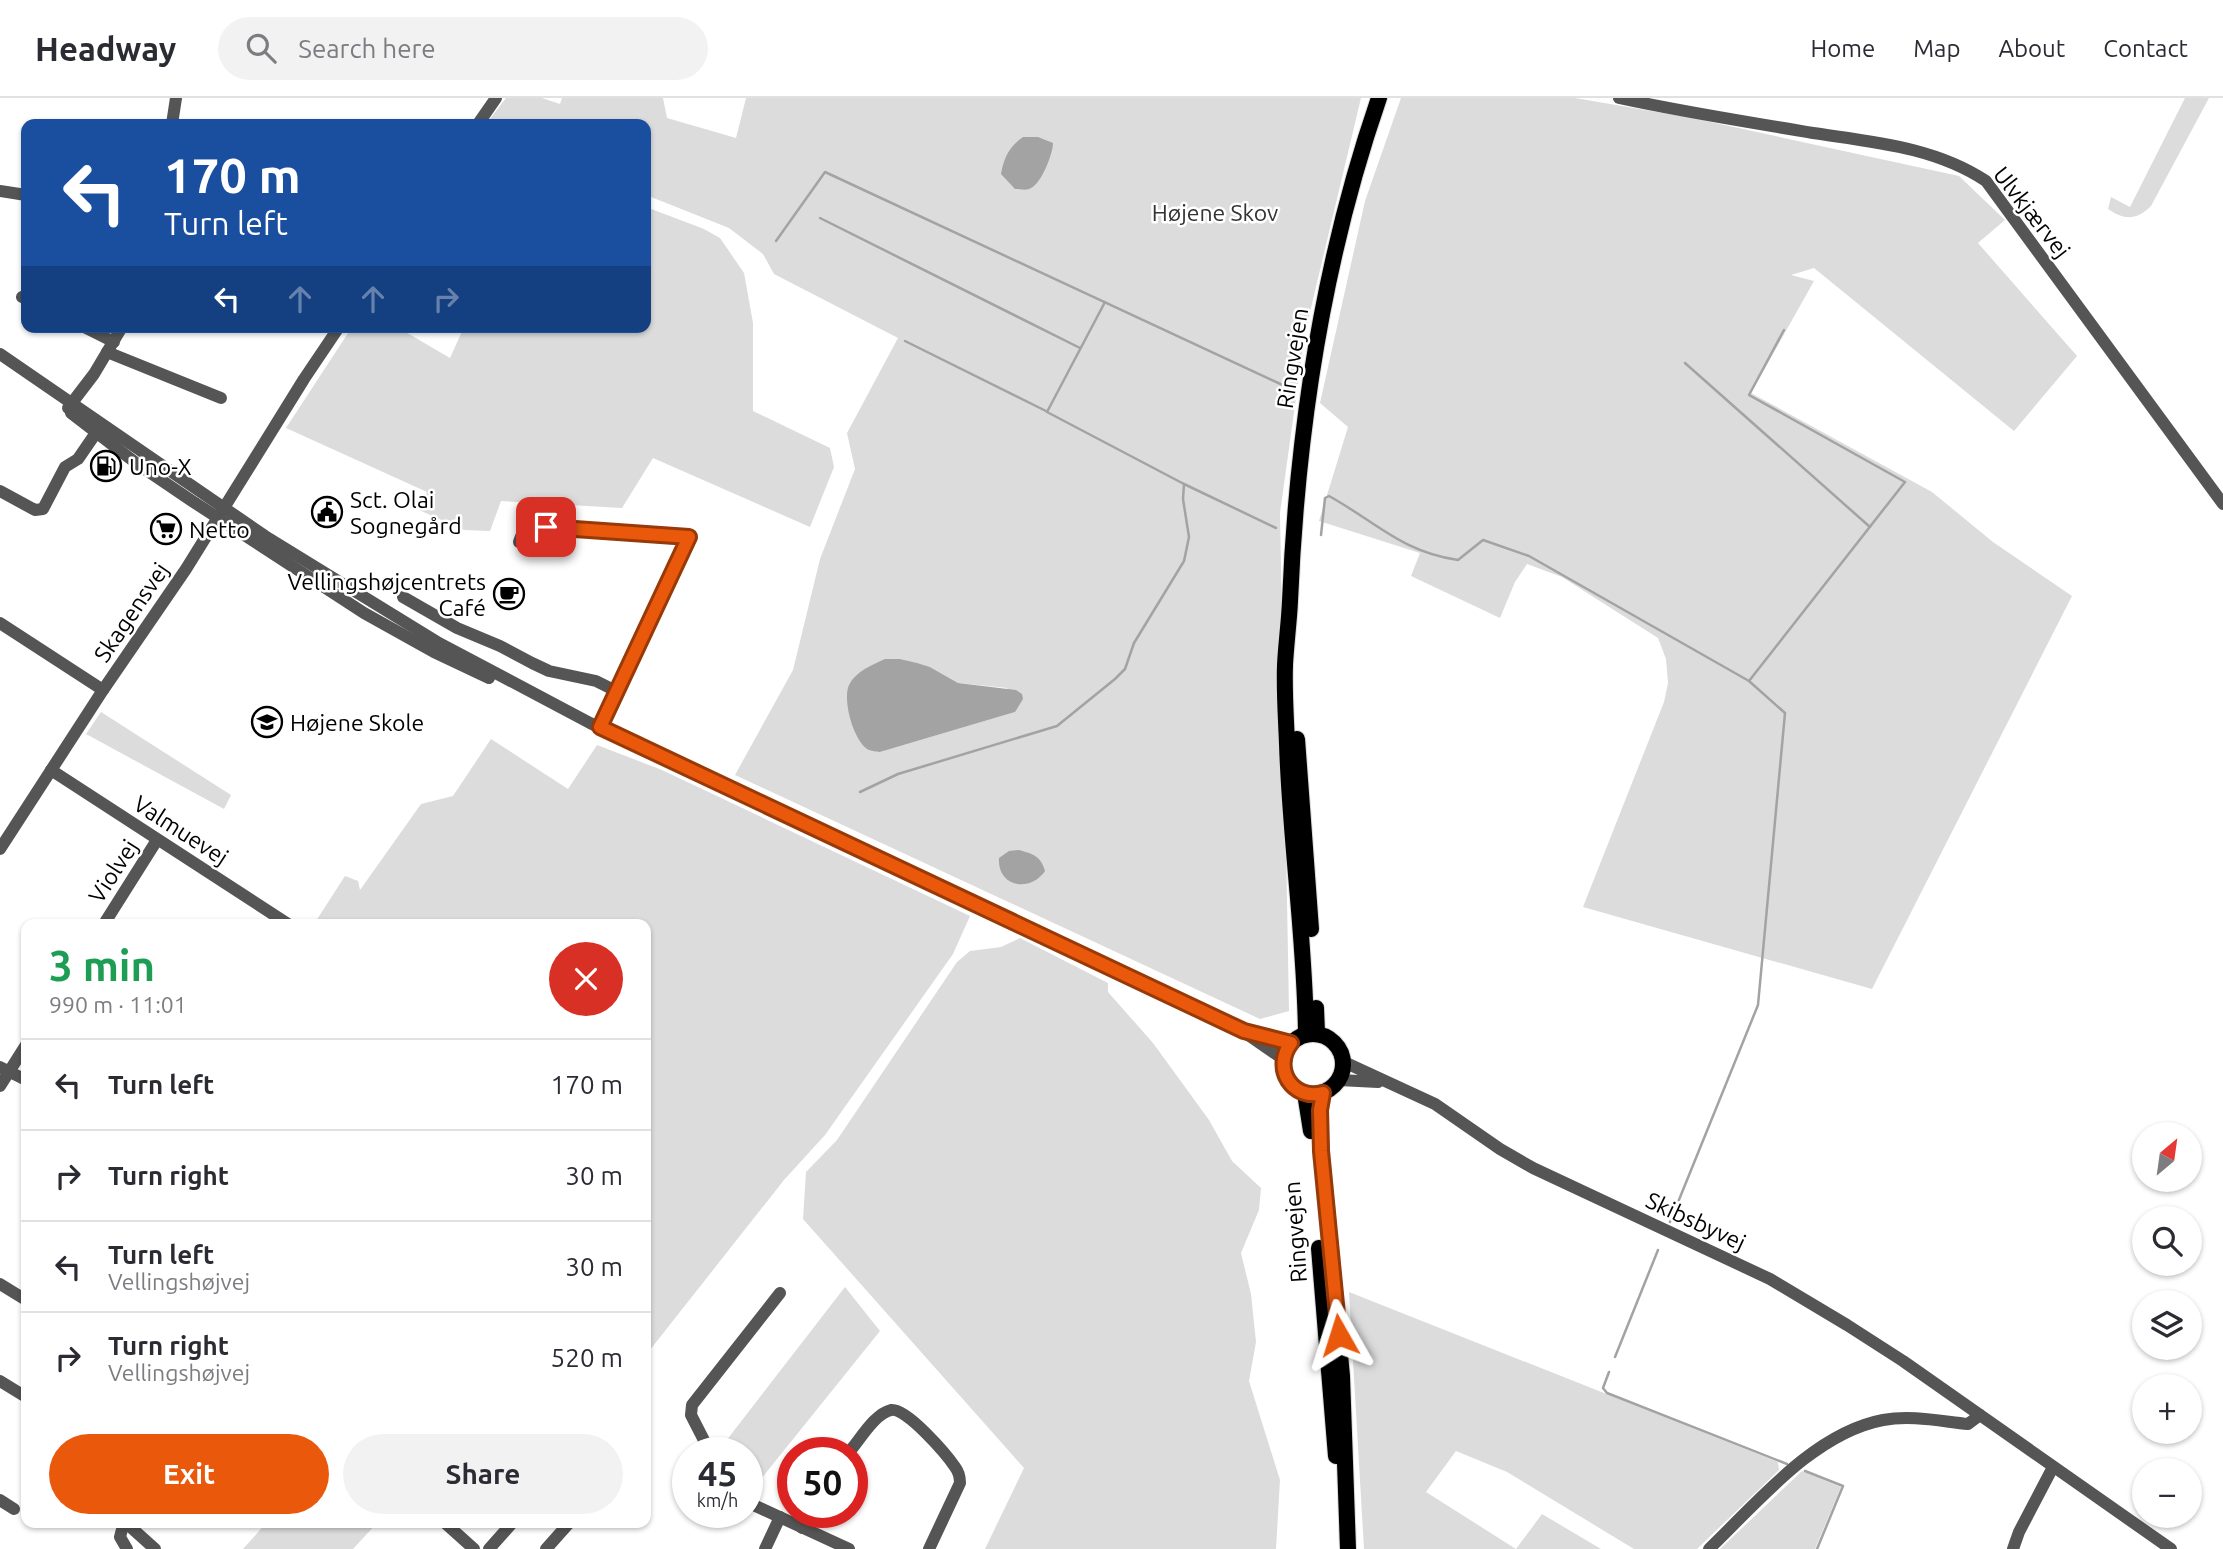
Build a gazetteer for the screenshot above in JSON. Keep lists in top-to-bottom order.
{
  "streets": {
    "main road": ["Ringvejen"],
    "street": [
      "Ulvkjærvej",
      "Skagensvej",
      "Valmuevej",
      "Violvej",
      "Skibsbyvej"
    ]
  },
  "crossings": [
    ["Ringvejen", "Skibsbyvej"],
    ["Skagensvej", "Valmuevej"],
    ["Valmuevej", "Violvej"]
  ],
  "parks": ["Højene Skov"],
  "places": {
    "fuel station": ["Uno-X"],
    "public building": ["Sct. Olai Sognegård"],
    "supermarket": ["Netto"],
    "cafe": ["Vellingshøjcentrets Café"],
    "school or university": ["Højene Skole"]
  },
  "north": "top right",
  "page": {
    "header": "Headway",
    "search": "Search here",
    "nav": [
      "Home",
      "Map",
      "About",
      "Contact"
    ],
    "turn": ["170 m", "Turn left"],
    "heading": ["3 min", "990 m · 11:01"],
    "list": [
      {
        "name": "Turn left",
        "value": "170 m"
      },
      {
        "name": "Turn right",
        "value": "30 m"
      },
      {
        "name": "Turn left",
        "note": "Vellingshøjvej",
        "value": "30 m"
      },
      {
        "name": "Turn right",
        "note": "Vellingshøjvej",
        "value": "520 m"
      }
    ],
    "map_buttons": ["+", "−"],
    "buttons": ["Exit", "Share"],
    "speed": "45 km/h",
    "limit": "50"
  }
}
